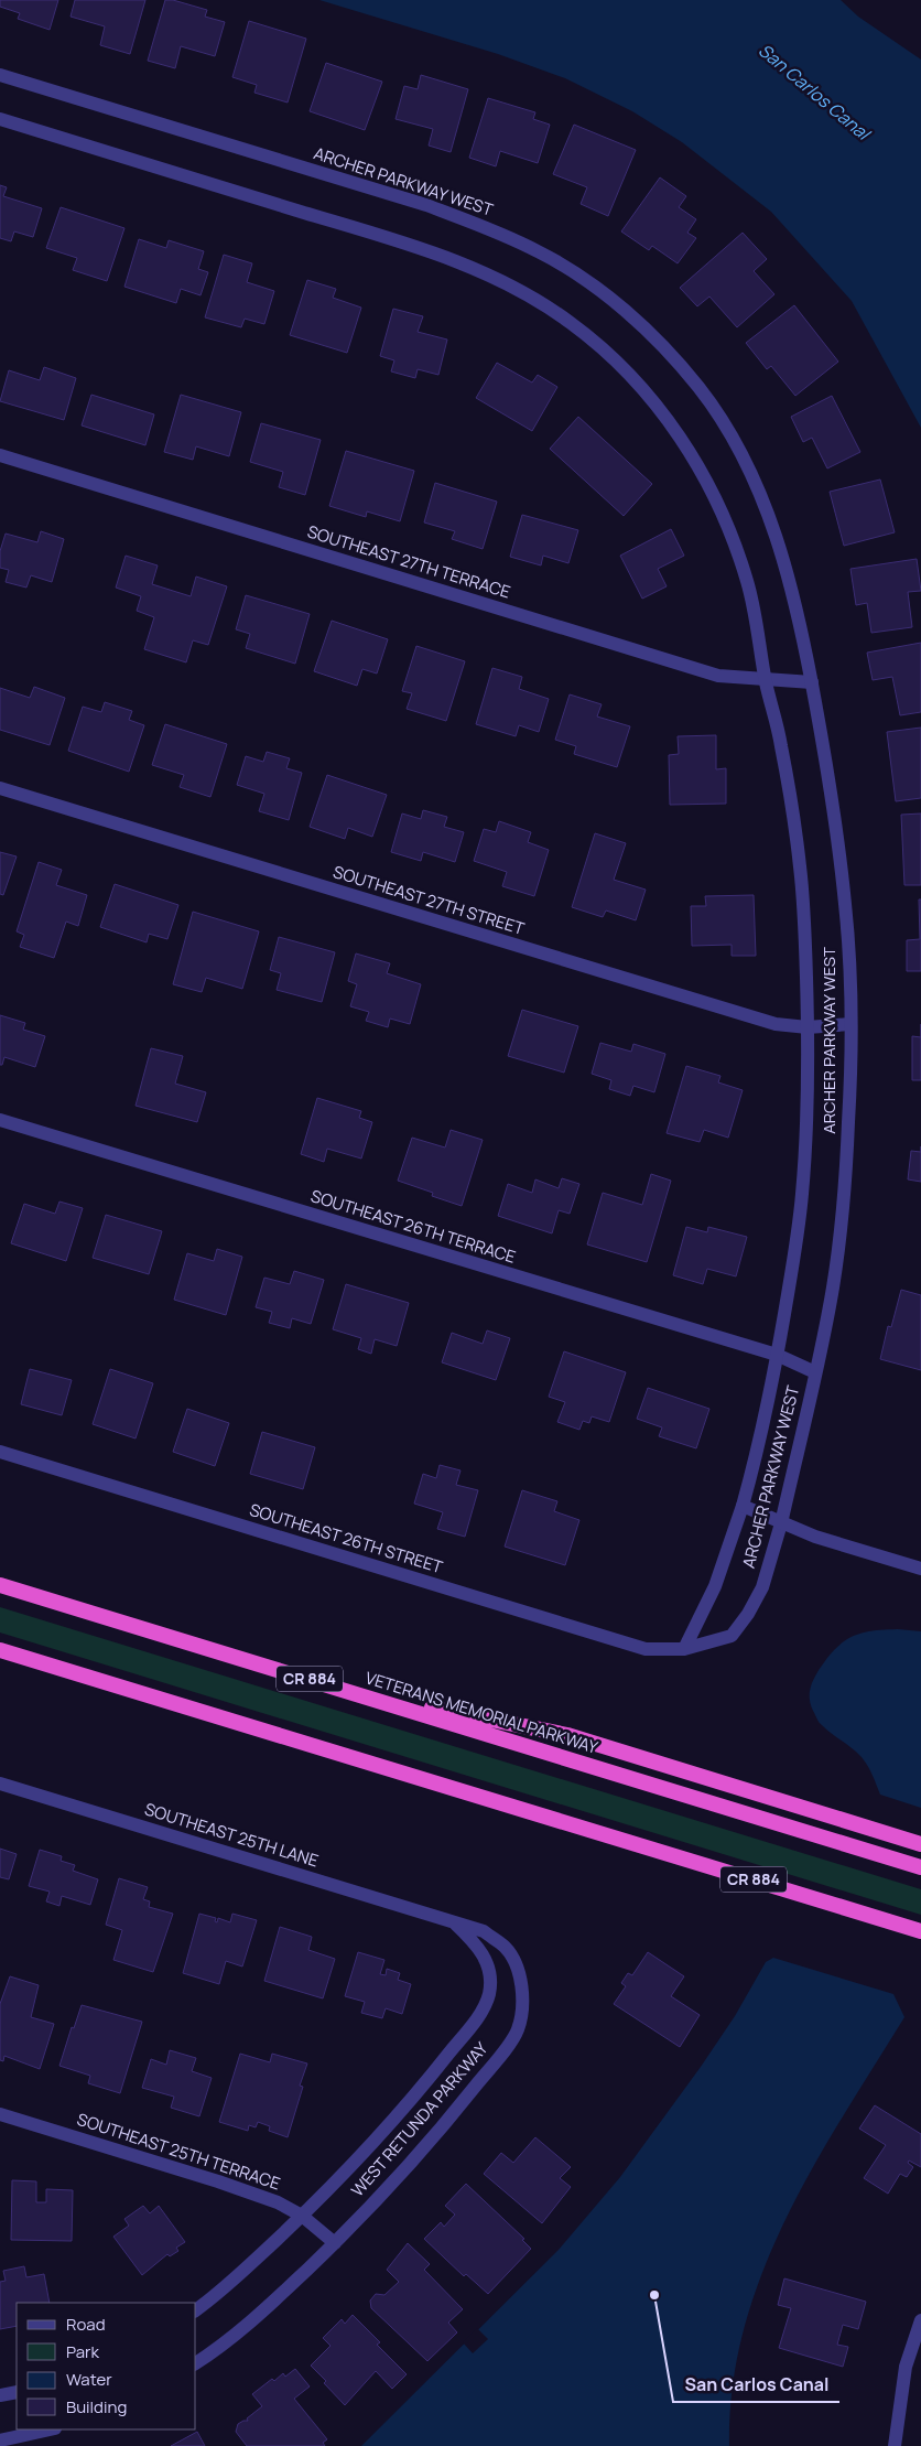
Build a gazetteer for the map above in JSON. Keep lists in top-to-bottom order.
{
  "streets": {
    "highway": ["CR 884", "VETERANS MEMORIAL PARKWAY"],
    "street": [
      "ARCHER PARKWAY WEST",
      "SOUTHEAST 27TH TERRACE",
      "SOUTHEAST 27TH STREET",
      "SOUTHEAST 26TH TERRACE",
      "SOUTHEAST 26TH STREET",
      "SOUTHEAST 25TH LANE",
      "WEST RETUNDA PARKWAY",
      "SOUTHEAST 25TH TERRACE"
    ]
  },
  "crossings": [
    ["ARCHER PARKWAY WEST", "SOUTHEAST 27TH TERRACE"],
    ["ARCHER PARKWAY WEST", "SOUTHEAST 27TH STREET"],
    ["ARCHER PARKWAY WEST", "SOUTHEAST 26TH TERRACE"],
    ["ARCHER PARKWAY WEST", "SOUTHEAST 26TH STREET"],
    ["SOUTHEAST 25TH LANE", "WEST RETUNDA PARKWAY"],
    ["WEST RETUNDA PARKWAY", "SOUTHEAST 25TH TERRACE"]
  ],
  "water": ["San Carlos Canal"],
  "places": ["San Carlos Canal"],
  "legend": [
    "Road",
    "Park",
    "Water",
    "Building"
  ]
}
